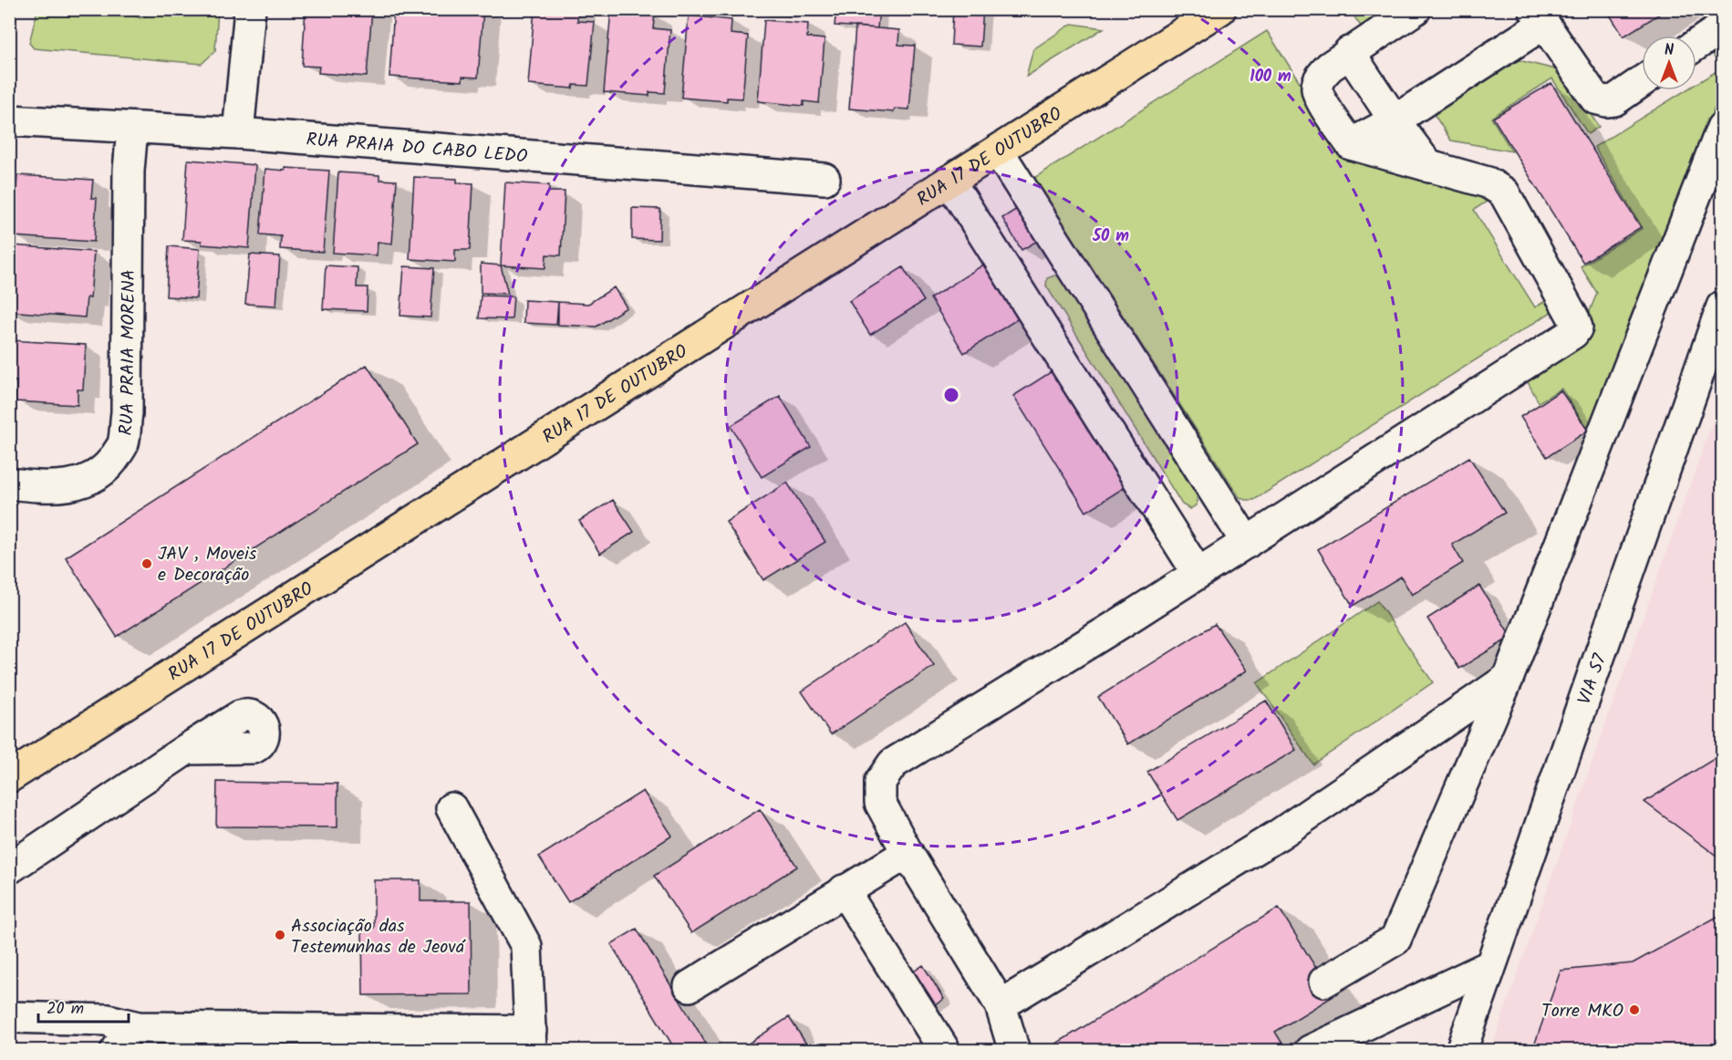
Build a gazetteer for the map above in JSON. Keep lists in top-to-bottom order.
{
  "streets": {
    "main road": ["RUA 17 DE OUTUBRO"],
    "street": ["RUA PRAIA DO CABO LEDO", "RUA PRAIA MORENA", "VIA S7"]
  },
  "crossings": [
    ["RUA PRAIA DO CABO LEDO", "RUA PRAIA MORENA"]
  ],
  "places": ["JAV , Moveis e Decoração", "Associação das Testemunhas de Jeová", "Torre MKO"],
  "scale_bar": "20 m",
  "north": "top",
  "rings": ["100 m", "50 m"]
}
